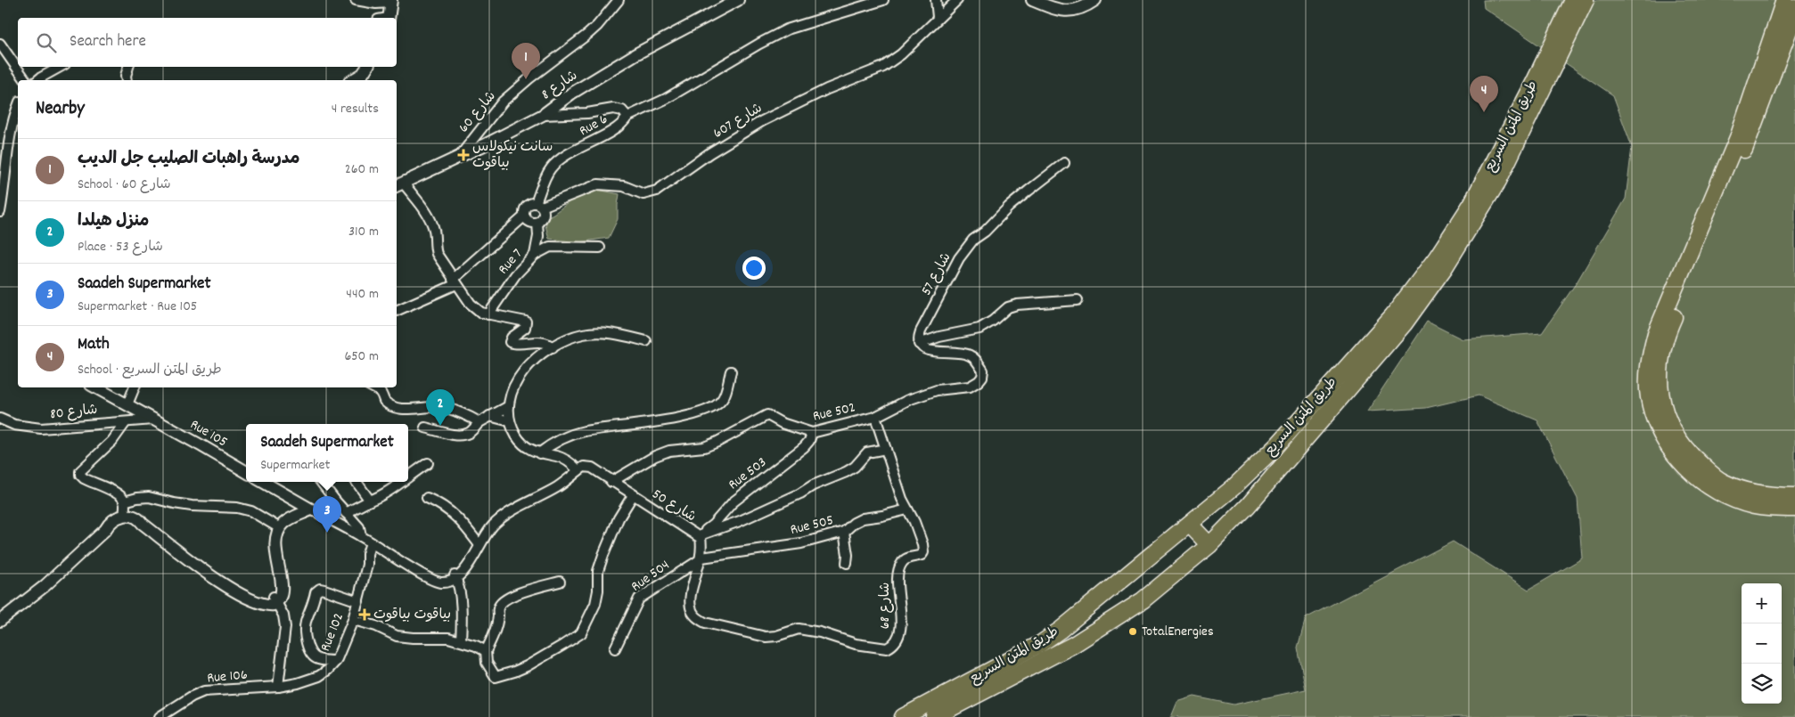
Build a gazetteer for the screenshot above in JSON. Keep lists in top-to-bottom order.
{
  "streets": {
    "highway": ["طريق المتن السريع"],
    "street": [
      "شارع 8",
      "شارع 60",
      "شارع 607",
      "Rue 6",
      "Rue 7",
      "شارع 57",
      "شارع 80",
      "Rue 502",
      "Rue 105",
      "Rue 503",
      "شارع 50",
      "Rue 505",
      "Rue 504",
      "شارع 68",
      "Rue 102",
      "Rue 106"
    ]
  },
  "crossings": [
    ["شارع 8", "شارع 60"],
    ["شارع 8", "Rue 6"],
    ["شارع 607", "Rue 6"],
    ["شارع 607", "Rue 7"],
    ["Rue 6", "Rue 7"],
    ["شارع 57", "Rue 502"],
    ["شارع 80", "Rue 105"],
    ["Rue 502", "Rue 503"],
    ["Rue 502", "شارع 50"],
    ["Rue 503", "شارع 50"],
    ["شارع 50", "Rue 505"],
    ["شارع 50", "Rue 504"],
    ["شارع 50", "شارع 68"],
    ["Rue 505", "Rue 504"],
    ["Rue 505", "شارع 68"],
    ["Rue 102", "Rue 106"]
  ],
  "places": {
    "health": ["سانت نيكولاس بياقوت", "بياقوت بياقوت"],
    "other": ["TotalEnergies"]
  },
  "page": {
    "search": "Search here",
    "pins": [
      "1",
      "4",
      "2",
      "3"
    ],
    "heading": ["Nearby", "4 results"],
    "list": [
      {
        "mark": "1",
        "name": "مدرسة راهبات الصليب جل الديب",
        "note": "School · شارع 60",
        "value": "260 m"
      },
      {
        "mark": "2",
        "name": "منزل هيلدا",
        "note": "Place · شارع 53",
        "value": "310 m"
      },
      {
        "mark": "3",
        "name": "Saadeh Supermarket",
        "note": "Supermarket · Rue 105",
        "value": "440 m"
      },
      {
        "mark": "4",
        "name": "Math",
        "note": "School · طريق المتن السريع",
        "value": "650 m"
      }
    ],
    "popup": ["Saadeh Supermarket", "Supermarket"],
    "map_buttons": ["+", "−"]
  }
}
